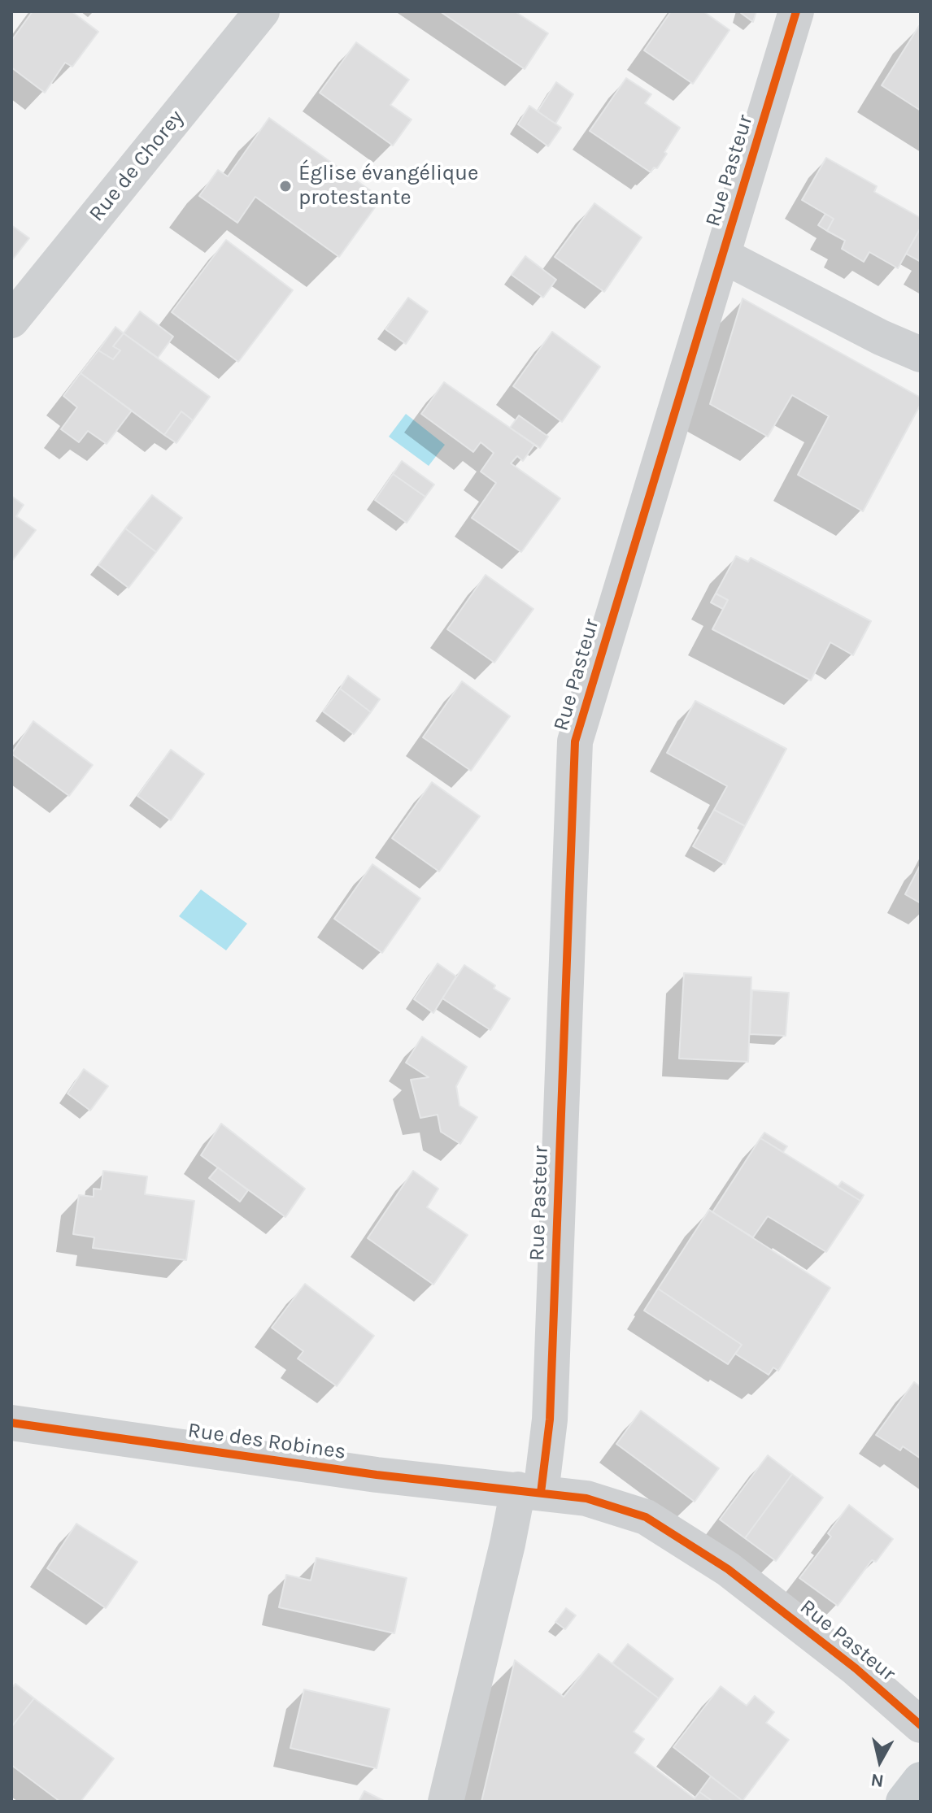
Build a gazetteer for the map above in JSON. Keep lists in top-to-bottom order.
{
  "streets": {
    "street": ["Rue de Chorey", "Rue Pasteur", "Rue des Robines"]
  },
  "crossings": [
    ["Rue Pasteur", "Rue des Robines"]
  ],
  "places": ["Église évangélique protestante"],
  "north": "bottom"
}
